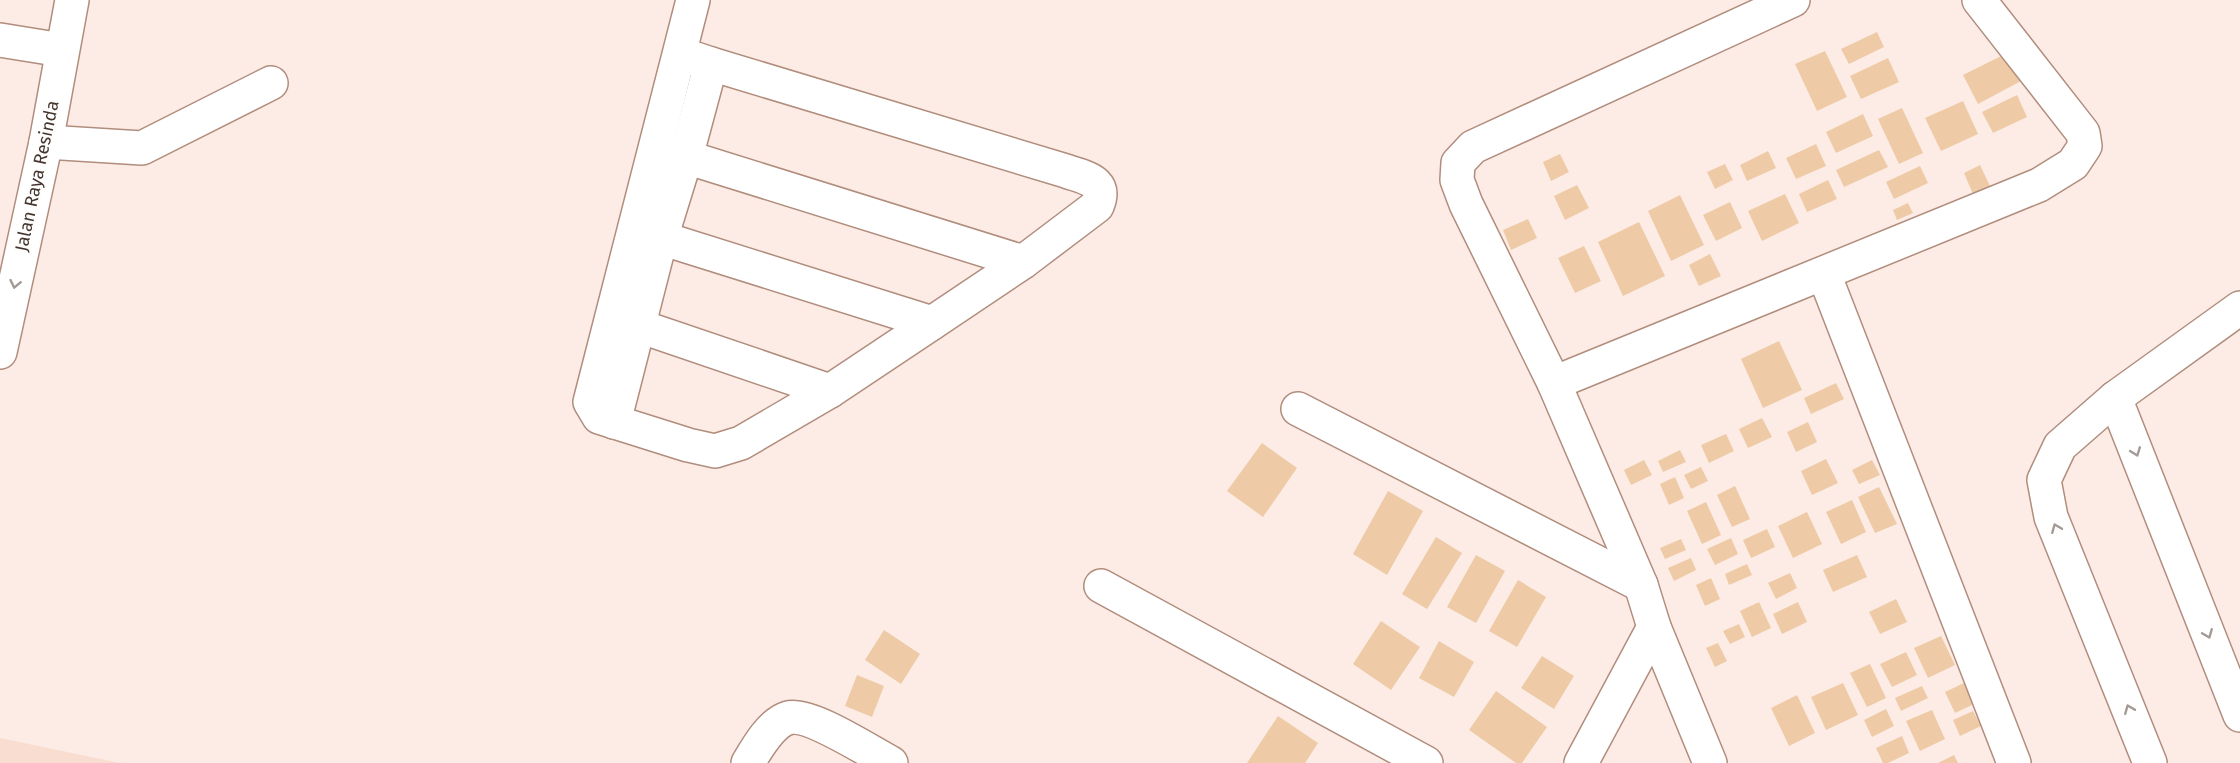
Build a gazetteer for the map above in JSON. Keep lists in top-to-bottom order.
{
  "streets": {
    "street": ["Jalan Raya Resinda"]
  },
  "one_way": ["Jalan Raya Resinda"]
}
